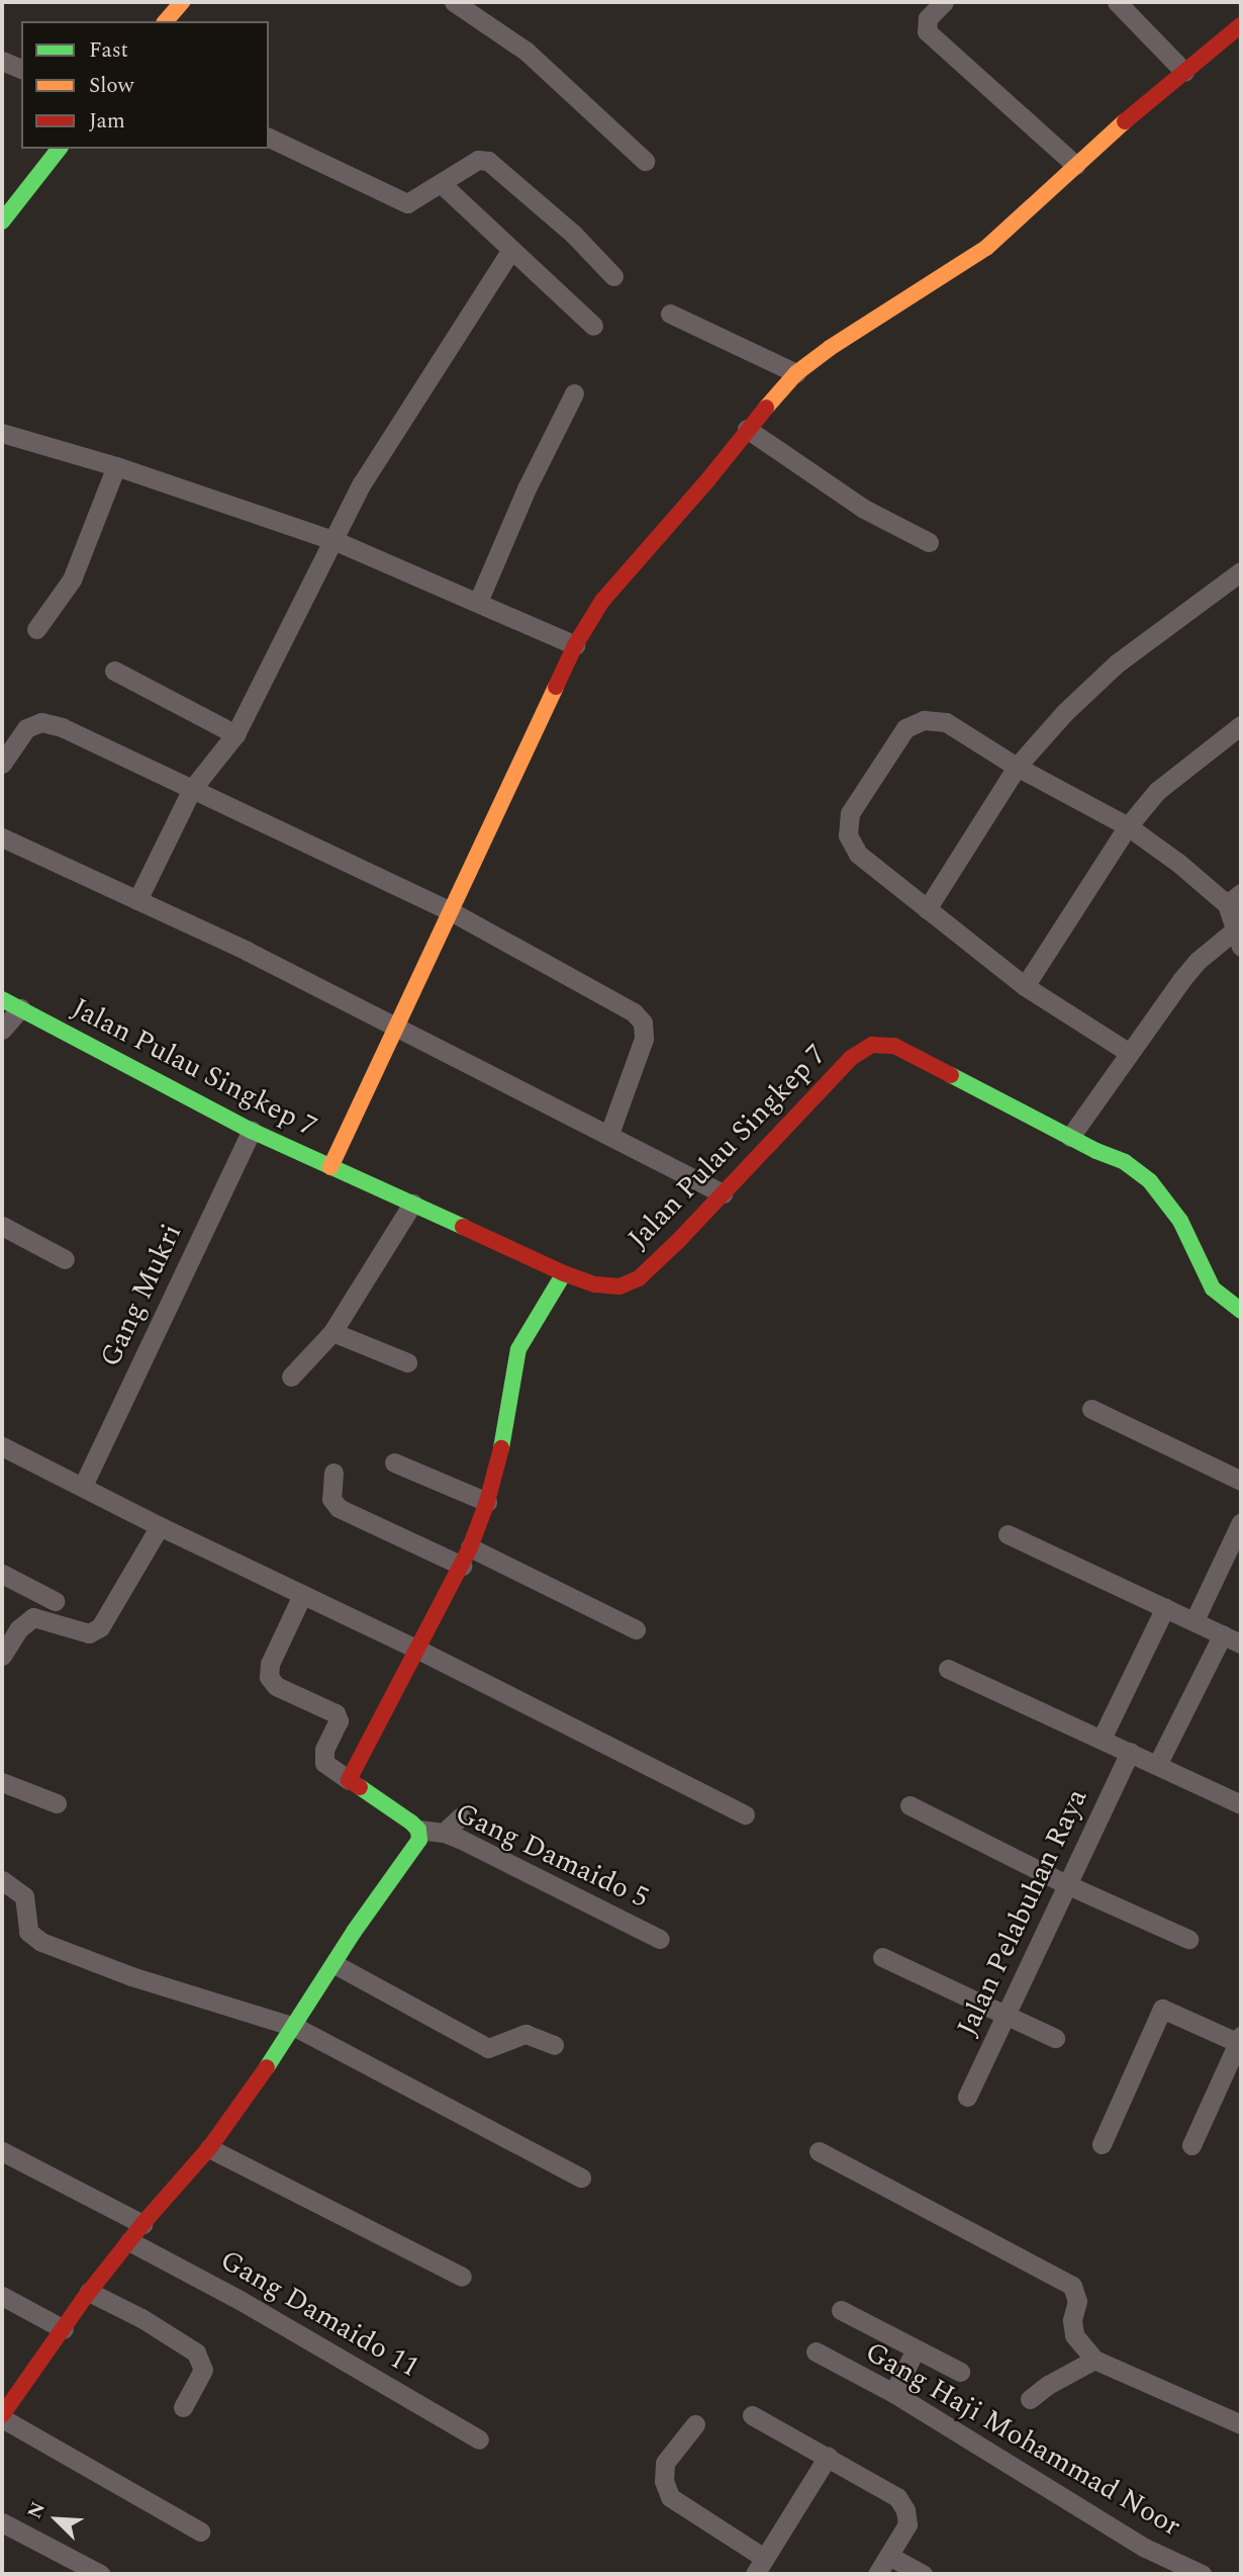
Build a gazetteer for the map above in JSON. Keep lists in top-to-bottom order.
{
  "streets": {
    "street": [
      "Jalan Pulau Singkep 7",
      "Gang Mukri",
      "Gang Damaido 5",
      "Jalan Pelabuhan Raya",
      "Gang Damaido 11",
      "Gang Haji Mohammad Noor"
    ]
  },
  "crossings": [
    ["Jalan Pulau Singkep 7", "Gang Mukri"]
  ],
  "legend": ["Fast", "Slow", "Jam"],
  "north": "top left"
}
